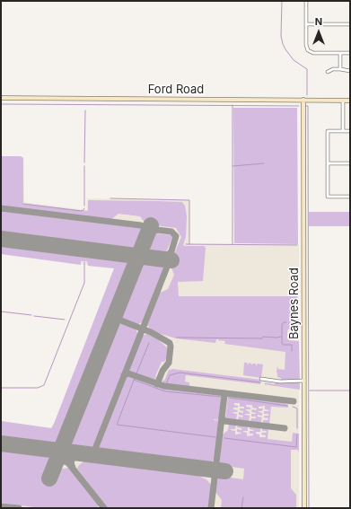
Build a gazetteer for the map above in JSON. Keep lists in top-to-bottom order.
{
  "streets": {
    "street": ["Ford Road", "Baynes Road"]
  },
  "crossings": [
    ["Ford Road", "Baynes Road"]
  ],
  "north": "top"
}
